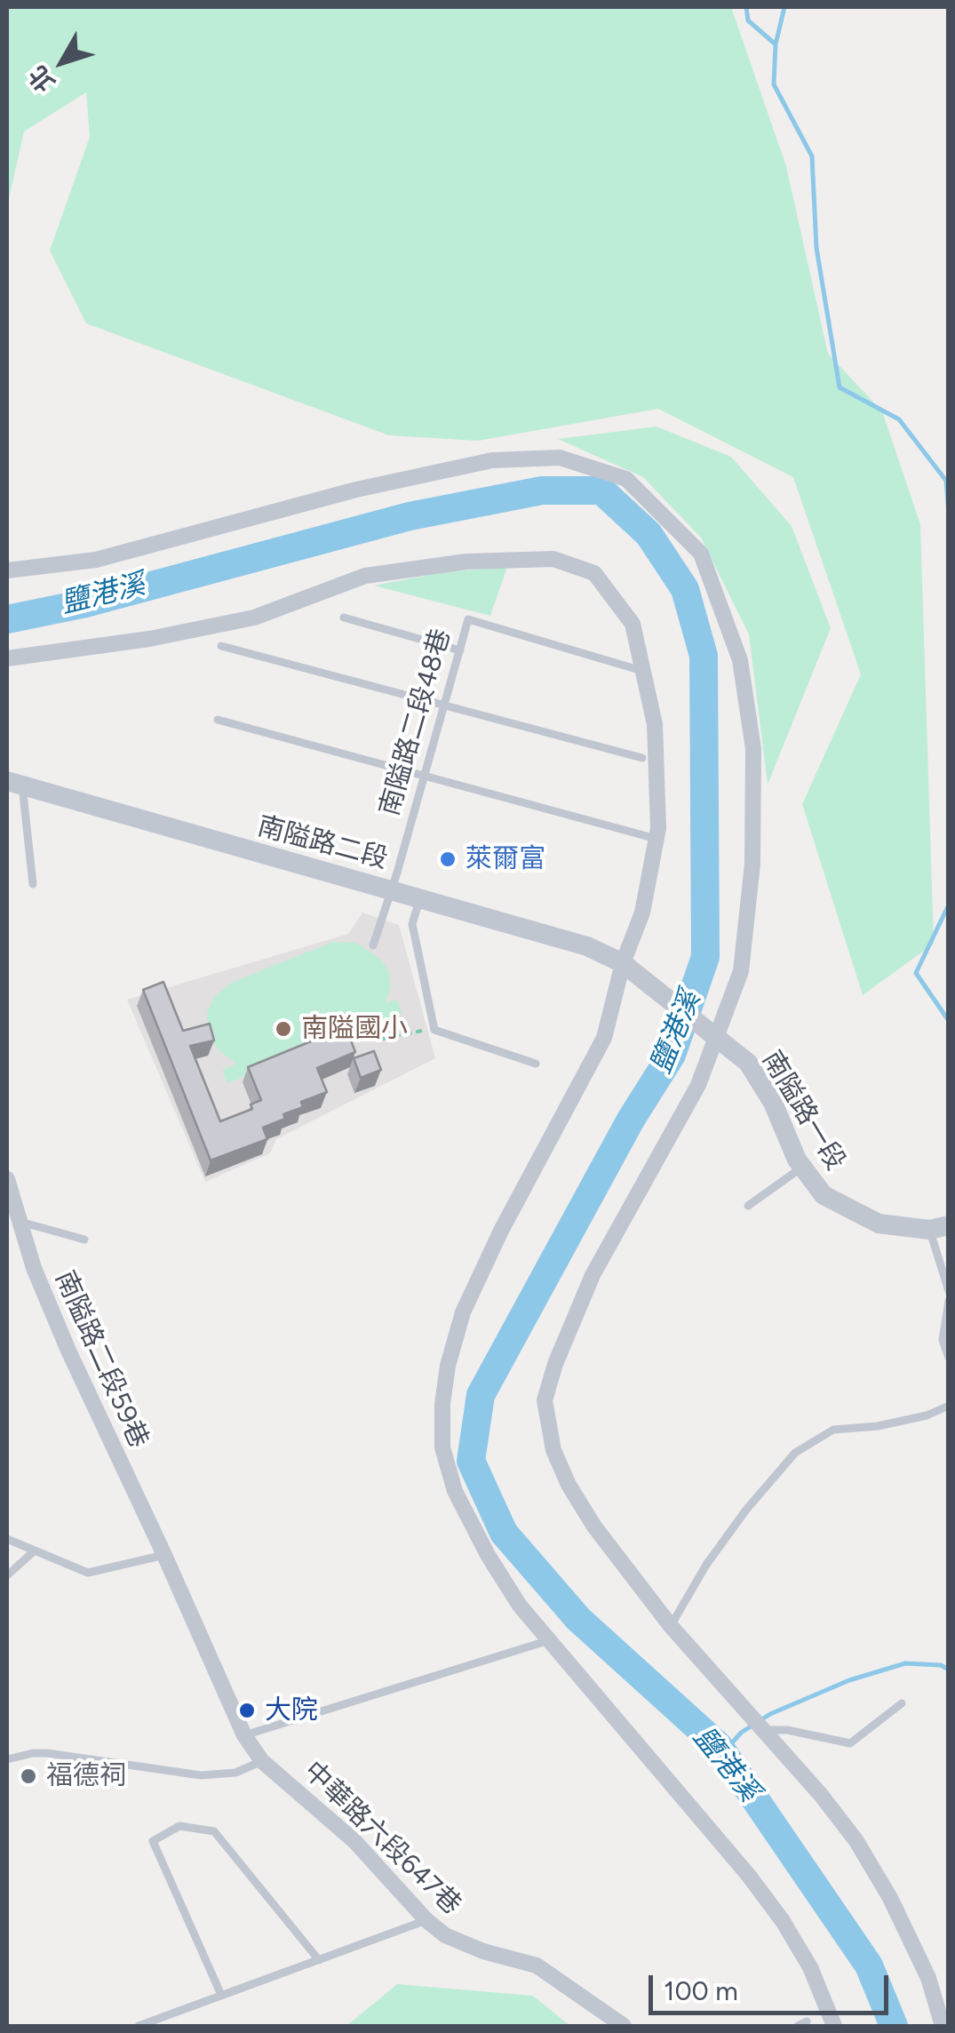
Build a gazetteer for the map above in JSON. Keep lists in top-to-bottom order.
{
  "streets": {
    "street": [
      "南隘路二段",
      "南隘路一段",
      "南隘路二段59巷",
      "中華路六段647巷"
    ],
    "lane": ["南隘路二段48巷"]
  },
  "crossings": [
    ["南隘路二段48巷", "南隘路二段"],
    ["南隘路二段", "南隘路一段"],
    ["南隘路二段59巷", "中華路六段647巷"]
  ],
  "water": ["鹽港溪"],
  "places": [
    "萊爾富",
    "南隘國小",
    "大院",
    "福德祠"
  ],
  "scale_bar": "100 m",
  "north": "bottom left"
}
